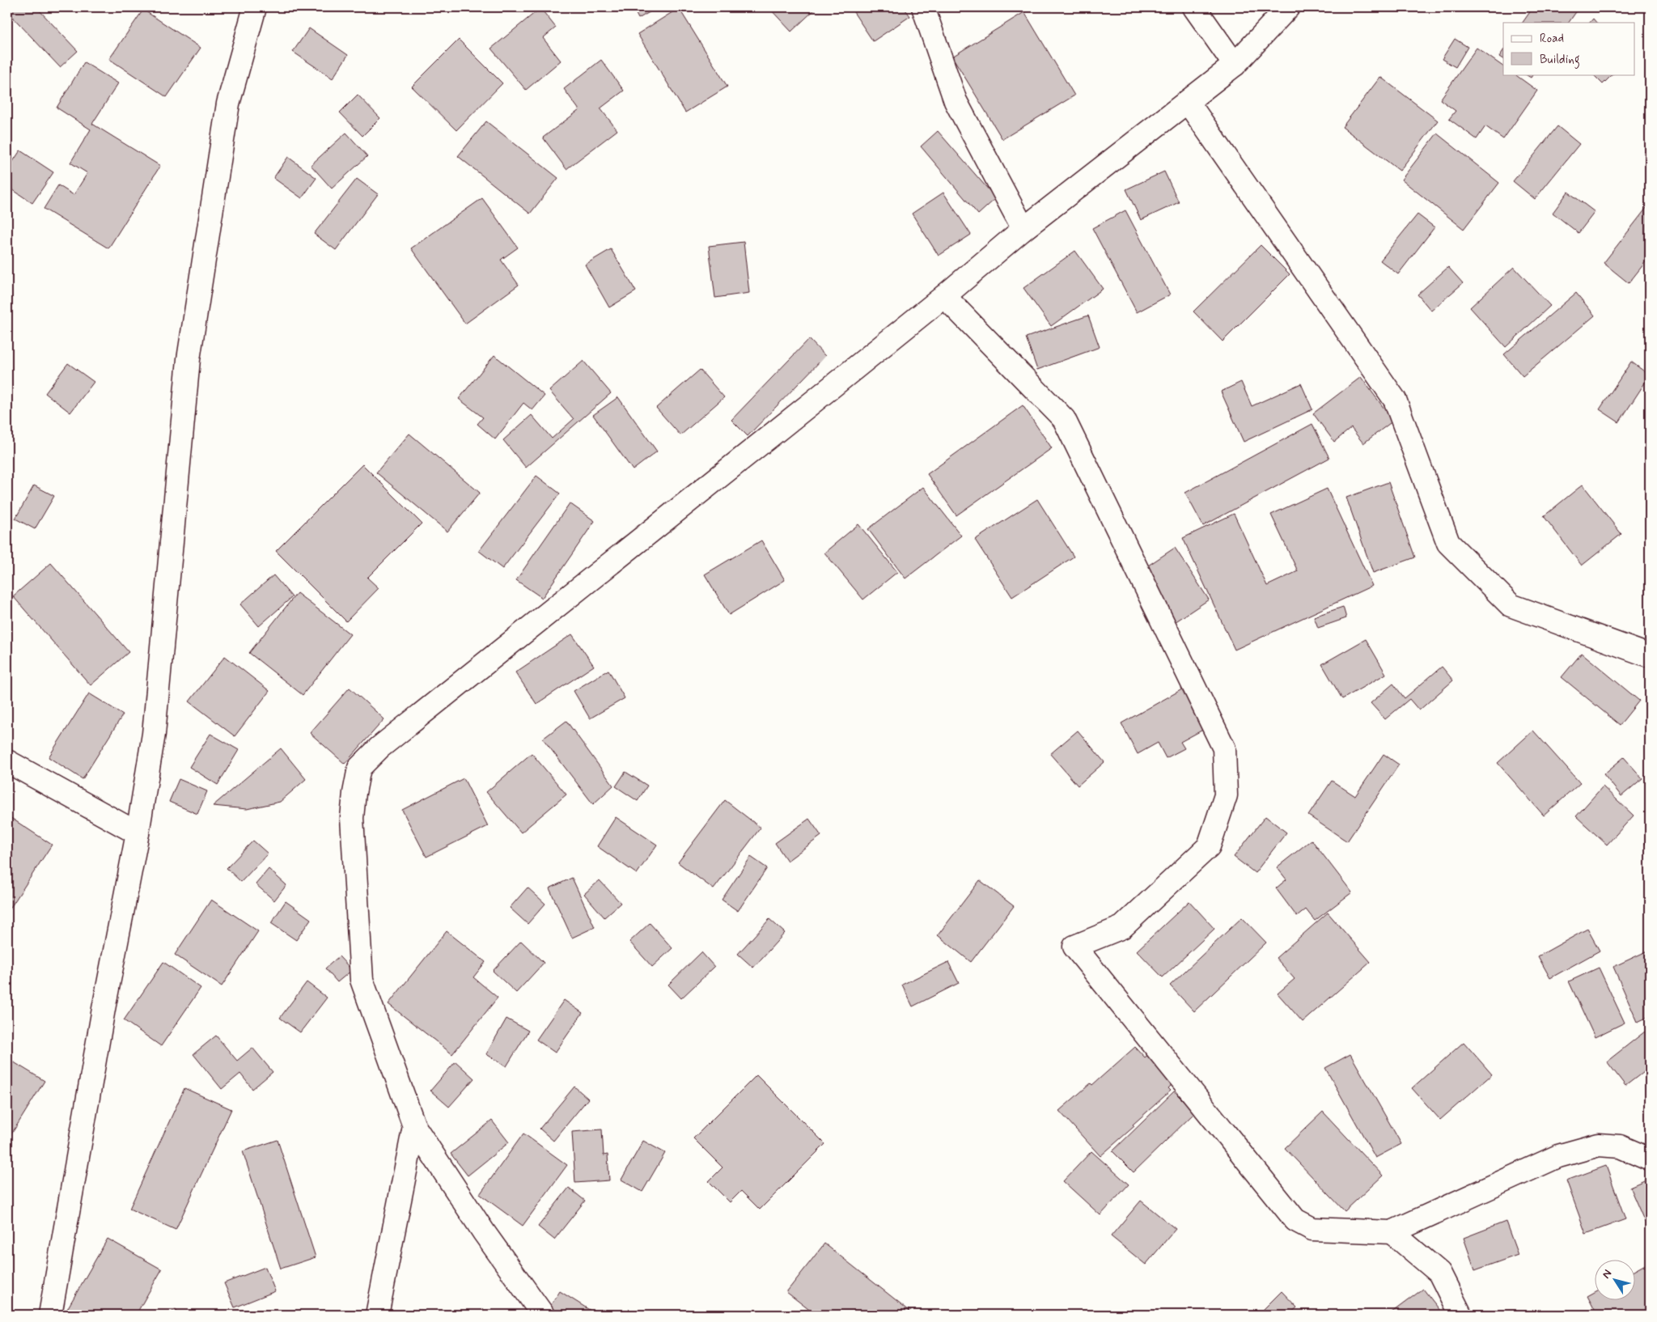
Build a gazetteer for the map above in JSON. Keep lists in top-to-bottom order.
{
  "legend": ["Road", "Building"],
  "north": "top left"
}
